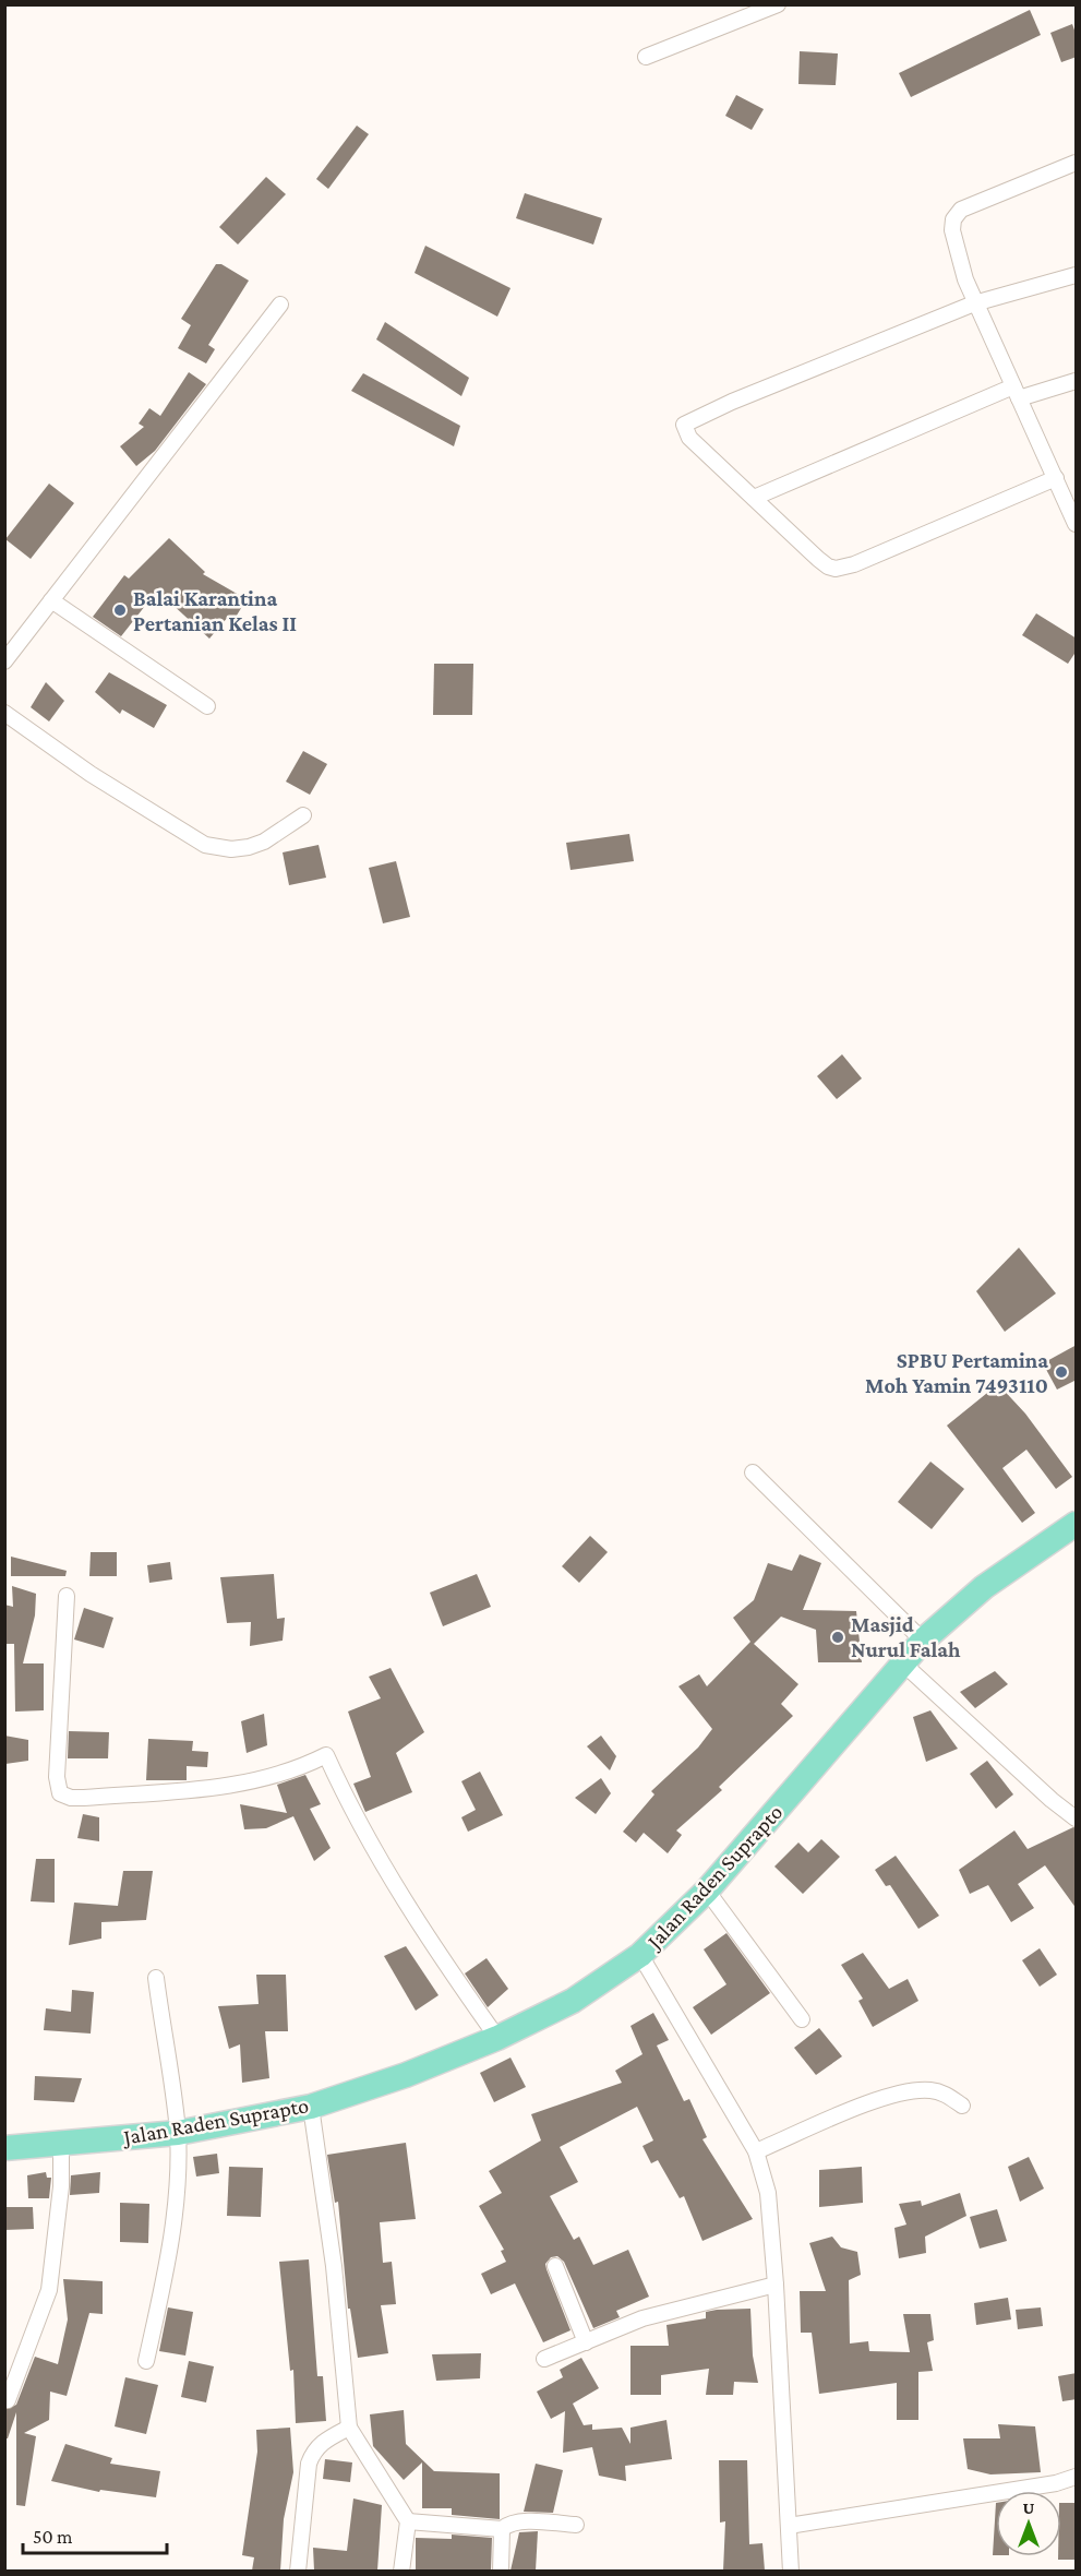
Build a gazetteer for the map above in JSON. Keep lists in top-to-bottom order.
{
  "streets": {
    "highway": ["Jalan Raden Suprapto"]
  },
  "places": ["Balai Karantina Pertanian Kelas II", "SPBU Pertamina Moh Yamin 7493110", "Masjid Nurul Falah"],
  "scale_bar": "50 m",
  "north": "top"
}
